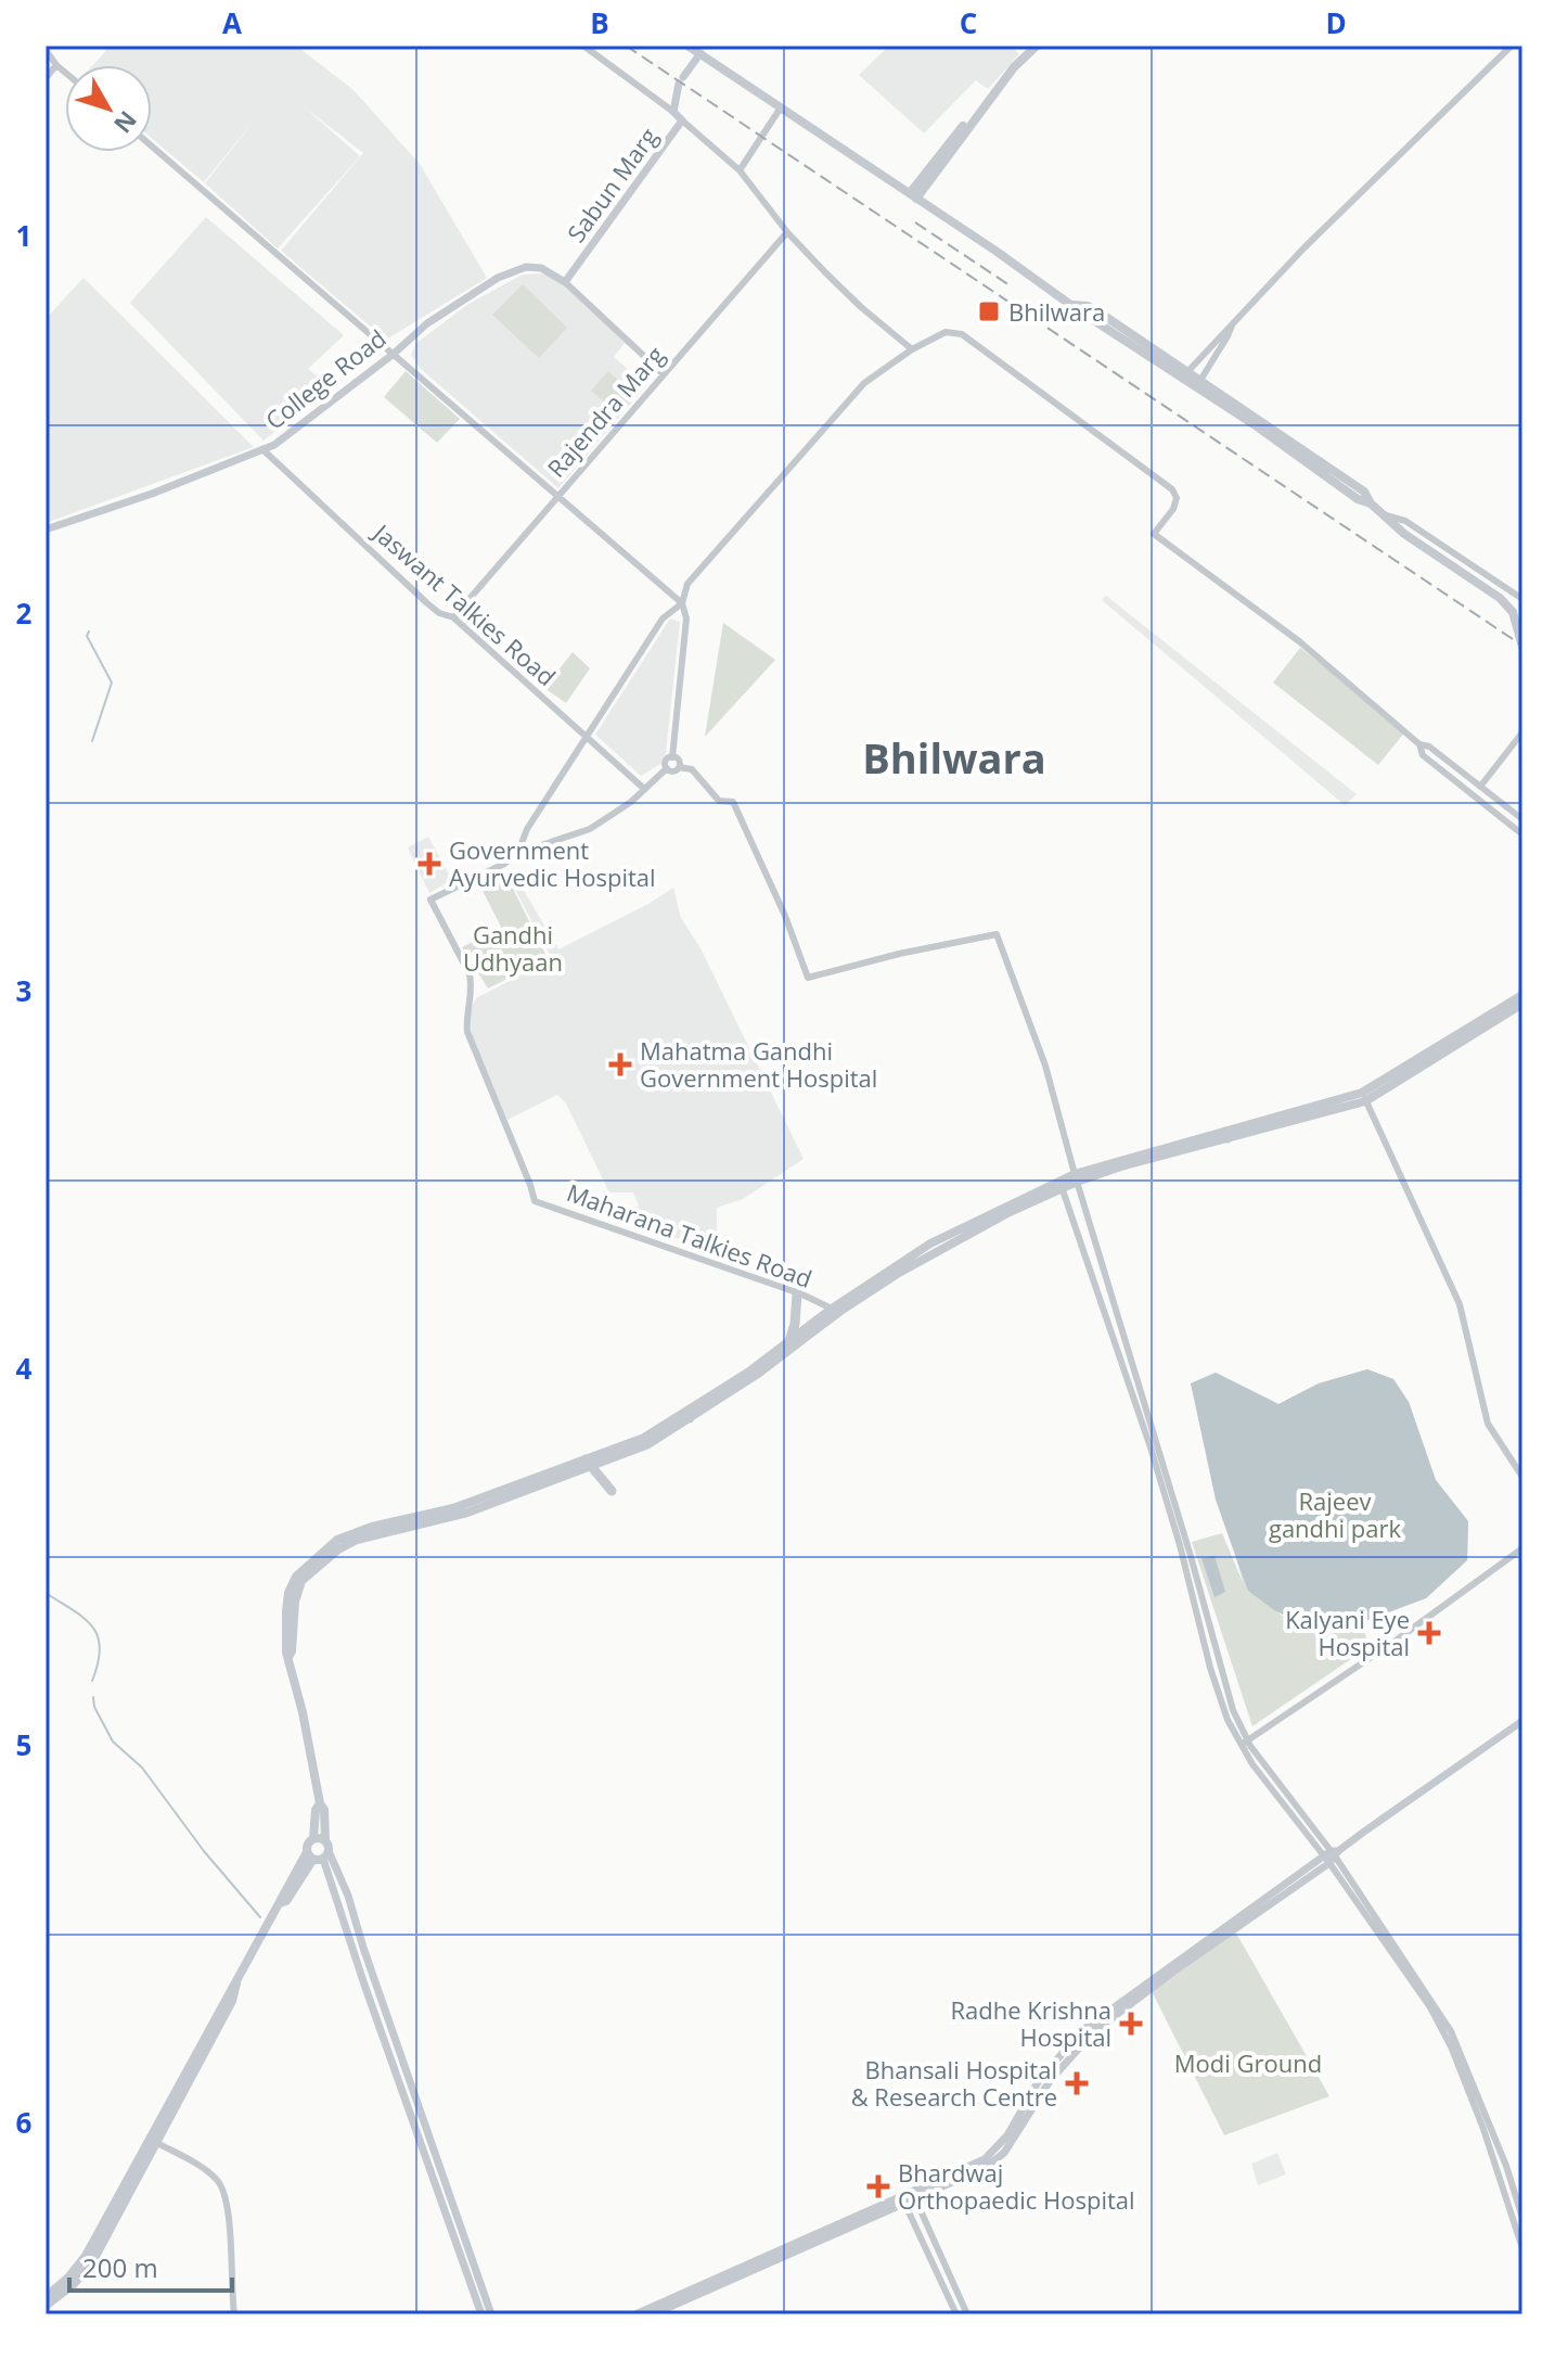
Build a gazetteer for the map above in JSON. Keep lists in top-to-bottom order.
{
  "streets": {
    "main road": ["Sabun Marg", "College Road"],
    "street": ["Rajendra Marg", "Jaswant Talkies Road", "Maharana Talkies Road"]
  },
  "crossings": [
    ["Sabun Marg", "College Road"],
    ["College Road", "Jaswant Talkies Road"],
    ["Rajendra Marg", "Jaswant Talkies Road"]
  ],
  "districts": ["Bhilwara"],
  "parks": ["Gandhi Udhyaan", "Rajeev gandhi park", "Modi Ground"],
  "places": {
    "transit": ["Bhilwara"],
    "health": [
      "Government Ayurvedic Hospital",
      "Mahatma Gandhi Government Hospital",
      "Kalyani Eye Hospital",
      "Radhe Krishna Hospital",
      "Bhansali Hospital & Research Centre",
      "Bhardwaj Orthopaedic Hospital"
    ]
  },
  "scale_bar": "200 m",
  "north": "bottom right",
  "grid": {
    "columns": [
      "A",
      "B",
      "C",
      "D"
    ],
    "rows": [
      "1",
      "2",
      "3",
      "4",
      "5",
      "6"
    ]
  }
}
